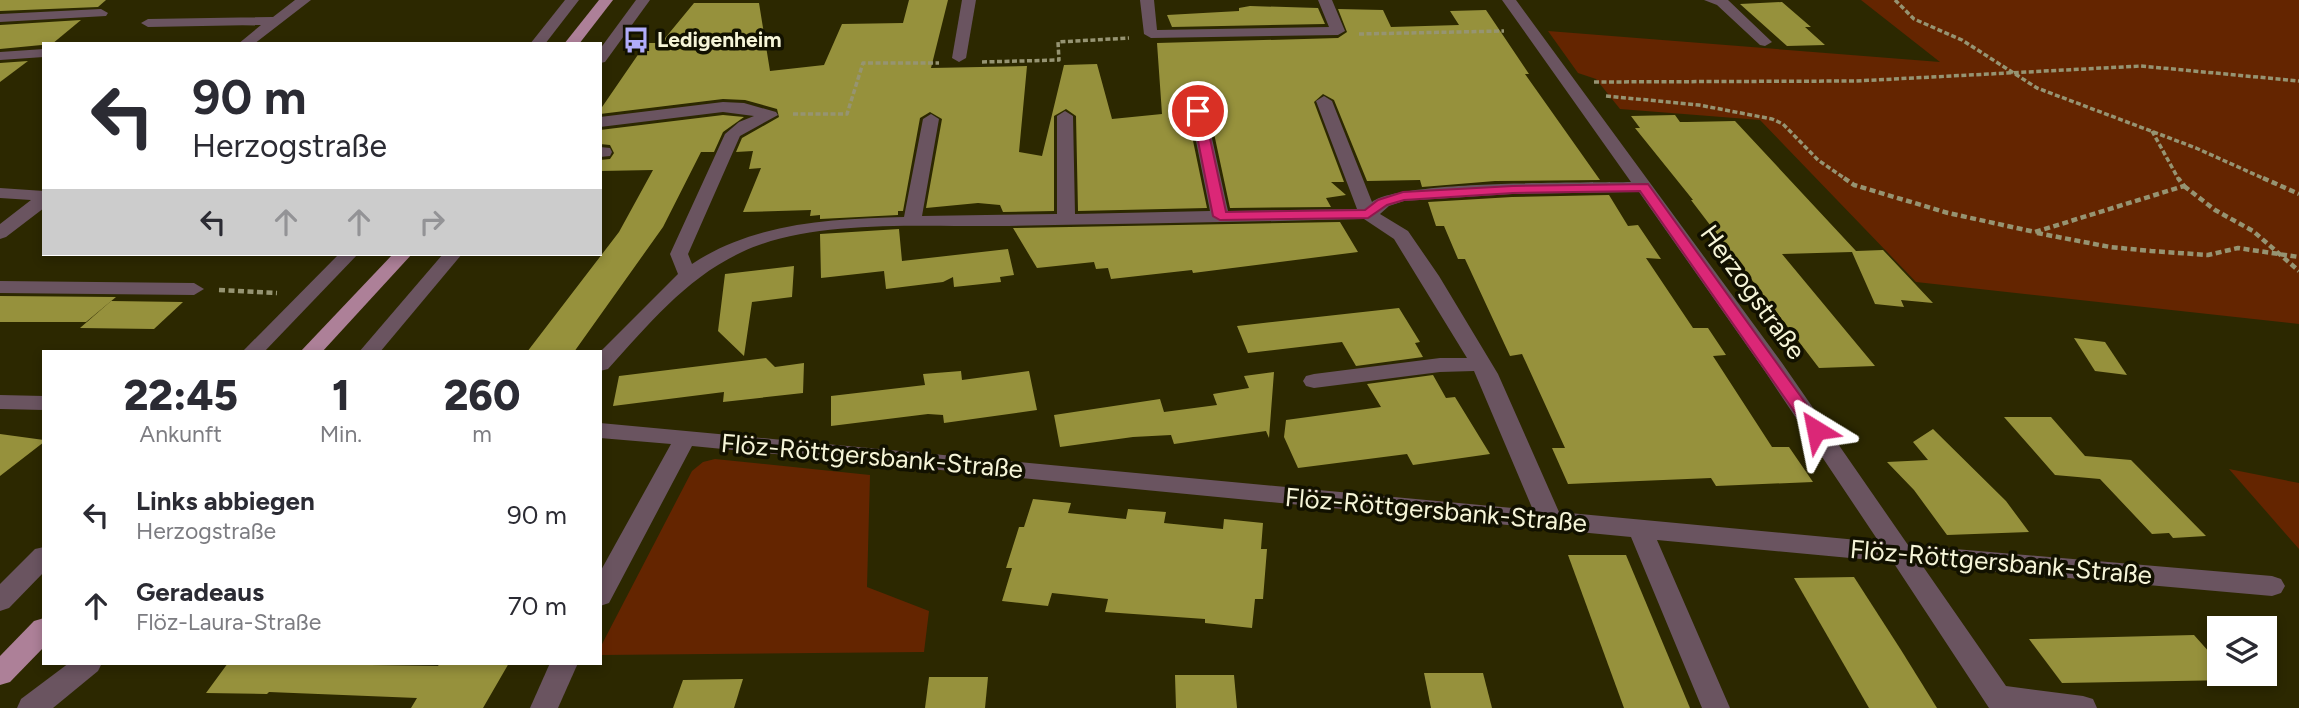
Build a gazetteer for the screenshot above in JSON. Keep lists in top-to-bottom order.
{
  "streets": {
    "street": ["Herzogstraße", "Flöz-Röttgersbank-Straße"]
  },
  "crossings": [
    ["Herzogstraße", "Flöz-Röttgersbank-Straße"]
  ],
  "places": {
    "bus stop": ["Ledigenheim"]
  },
  "page": {
    "turn": ["90 m", "Herzogstraße"],
    "eta": [
      "22:45",
      "Ankunft",
      "1",
      "Min.",
      "260",
      "m"
    ],
    "list": [
      {
        "name": "Links abbiegen",
        "note": "Herzogstraße",
        "value": "90 m"
      },
      {
        "name": "Geradeaus",
        "note": "Flöz-Laura-Straße",
        "value": "70 m"
      }
    ]
  }
}
